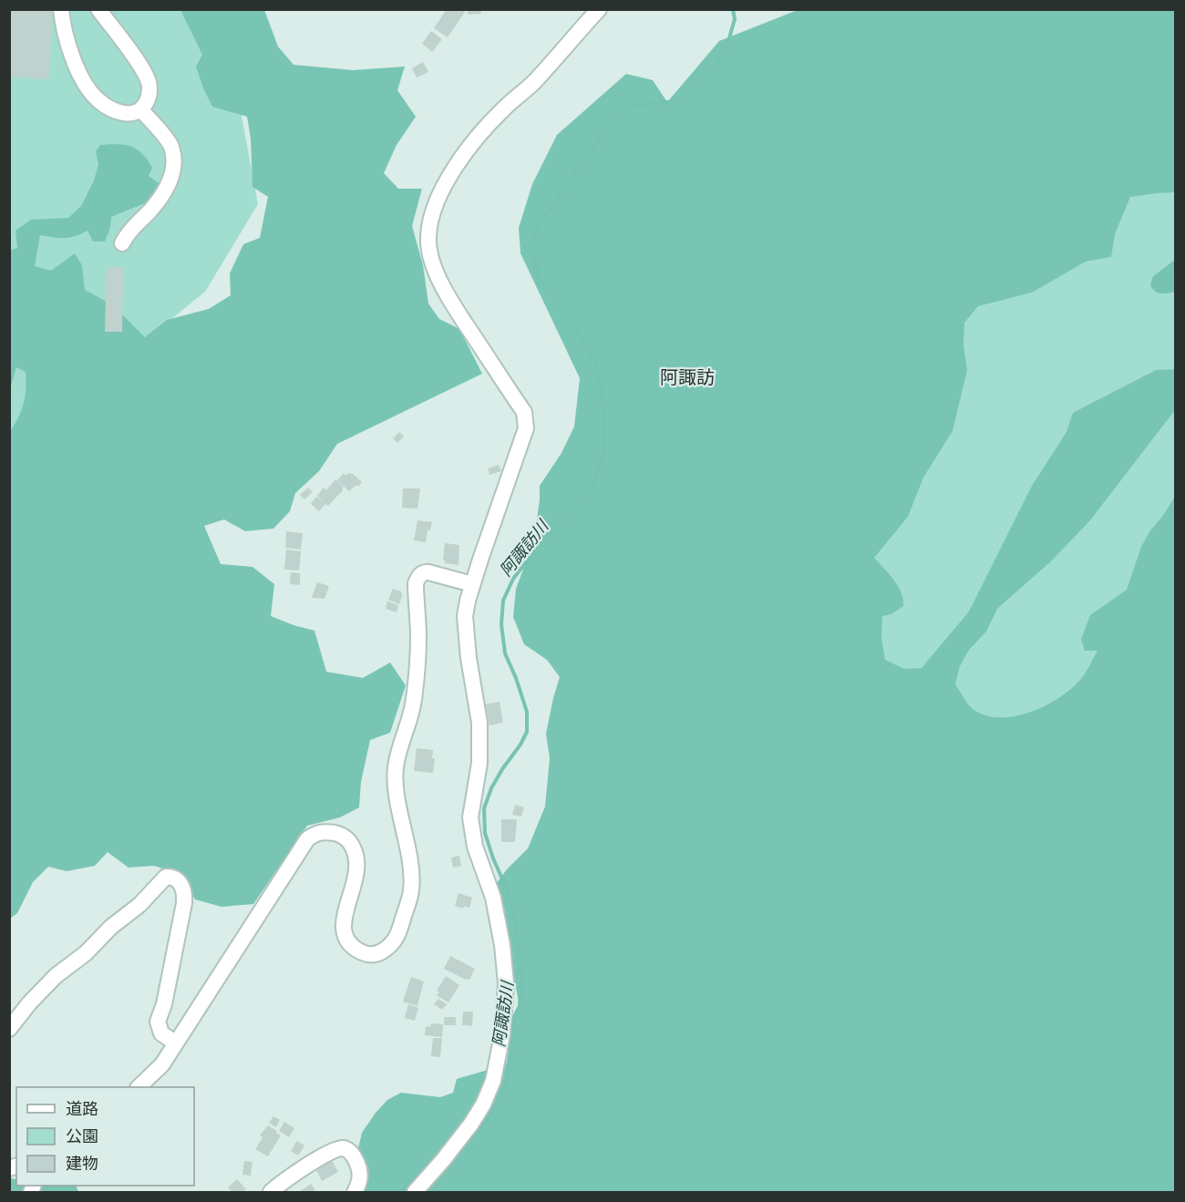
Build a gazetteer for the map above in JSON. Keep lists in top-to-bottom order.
{
  "districts": ["阿諏訪"],
  "water": ["阿諏訪川"],
  "legend": ["道路", "公園", "建物"]
}
